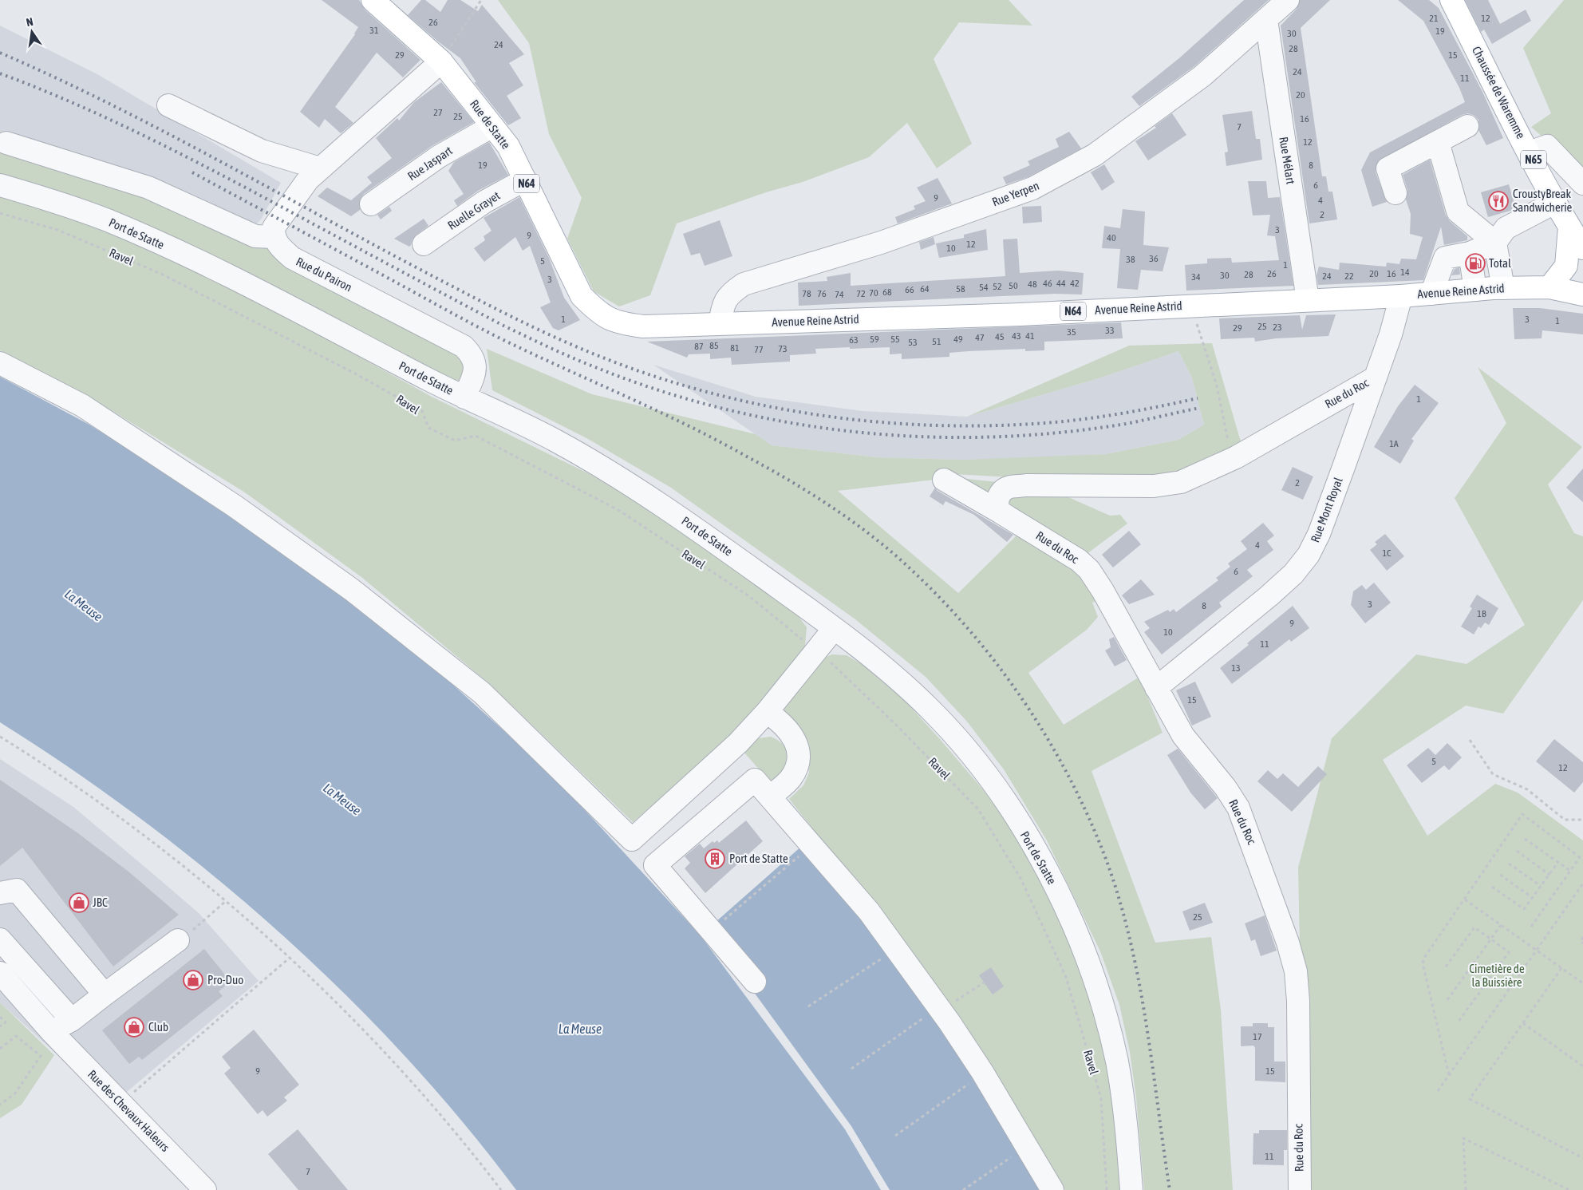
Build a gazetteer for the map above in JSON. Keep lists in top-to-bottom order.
{
  "streets": {
    "main road": [
      "Chaussée de Waremme",
      "Rue de Statte",
      "N65",
      "N64",
      "Avenue Reine Astrid"
    ],
    "street": [
      "Rue Mélart",
      "Rue Jaspart",
      "Rue Yerpen",
      "Ruelle Grayet",
      "Port de Statte",
      "Rue du Pairon",
      "Rue du Roc",
      "Rue Mont Royal",
      "Rue des Chevaux Haleurs"
    ],
    "path": ["Ravel"]
  },
  "crossings": [
    ["Chaussée de Waremme", "Avenue Reine Astrid"],
    ["Rue de Statte", "Rue Jaspart"],
    ["Rue de Statte", "Ruelle Grayet"],
    ["Rue de Statte", "Avenue Reine Astrid"],
    ["Rue Mélart", "Rue Yerpen"],
    ["Rue Mélart", "Avenue Reine Astrid"],
    ["Rue Yerpen", "Avenue Reine Astrid"],
    ["Port de Statte", "Rue du Pairon"],
    ["Avenue Reine Astrid", "Rue Mont Royal"],
    ["Rue du Roc", "Rue Mont Royal"]
  ],
  "water": ["La Meuse"],
  "parks": ["Cimetière de la Buissière"],
  "places": {
    "restaurant": ["CroustyBreak Sandwicherie"],
    "fuel station": ["Total"],
    "building": ["Port de Statte"],
    "shop": ["JBC", "Pro-Duo", "Club"]
  },
  "house_numbers": [
    "21",
    "12",
    "26",
    "31",
    "19",
    "30",
    "24",
    "28",
    "29",
    "15",
    "24",
    "11",
    "20",
    "27",
    "25",
    "16",
    "7",
    "12",
    "19",
    "8",
    "6",
    "9",
    "4",
    "2",
    "3",
    "9",
    "40",
    "12",
    "10",
    "36",
    "38",
    "5",
    "1",
    "14",
    "26",
    "20",
    "16",
    "28",
    "30",
    "24",
    "22",
    "34",
    "3",
    "46",
    "44",
    "42",
    "48",
    "50",
    "52",
    "54",
    "64",
    "58",
    "66",
    "68",
    "70",
    "78",
    "76",
    "72",
    "74",
    "1",
    "3",
    "1",
    "25",
    "23",
    "29",
    "33",
    "35",
    "43",
    "41",
    "45",
    "47",
    "59",
    "55",
    "49",
    "63",
    "51",
    "53",
    "85",
    "87",
    "81",
    "73",
    "77",
    "1",
    "1A",
    "2",
    "4",
    "1C",
    "6",
    "3",
    "8",
    "1B",
    "9",
    "10",
    "11",
    "13",
    "15",
    "5",
    "12",
    "25",
    "17",
    "9",
    "15",
    "11",
    "7"
  ],
  "north": "top"
}
